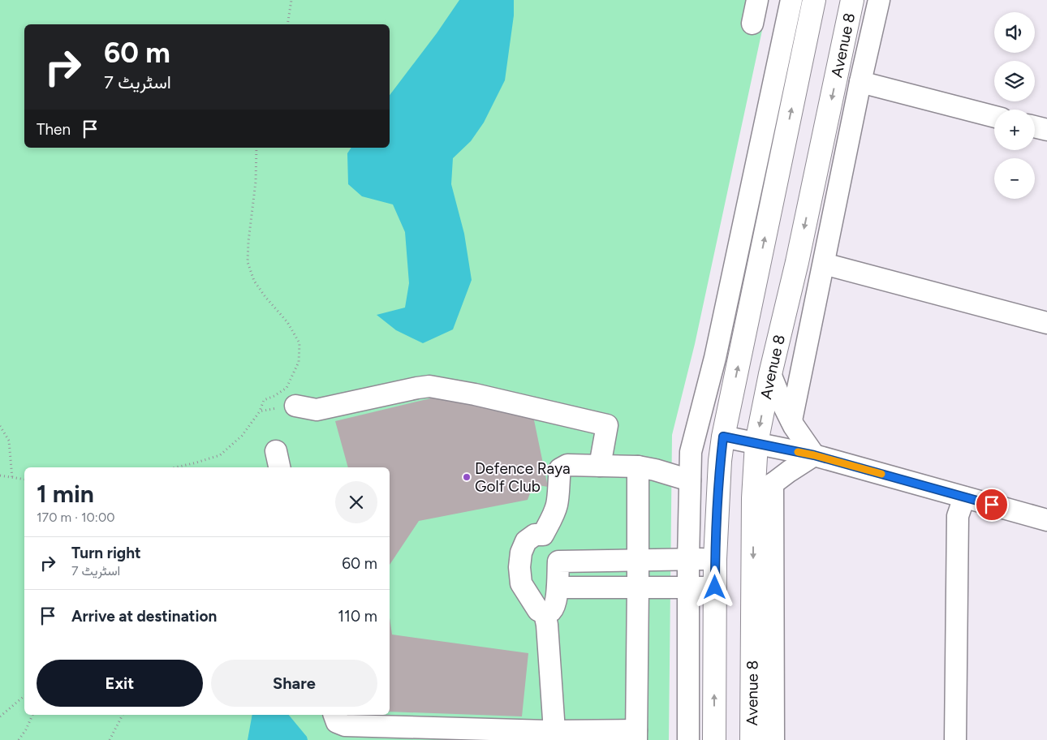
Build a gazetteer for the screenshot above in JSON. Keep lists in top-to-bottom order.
{
  "streets": {
    "main road": ["Avenue 8"]
  },
  "places": ["Defence Raya Golf Club"],
  "page": {
    "map_buttons": ["+", "−"],
    "turn": ["60 m", "اسٹریٹ 7"],
    "then": "Then",
    "heading": ["1 min", "170 m · 10:00"],
    "list": [
      {
        "name": "Turn right",
        "note": "اسٹریٹ 7",
        "value": "60 m"
      },
      {
        "name": "Arrive at destination",
        "value": "110 m"
      }
    ],
    "buttons": ["Exit", "Share"]
  }
}
